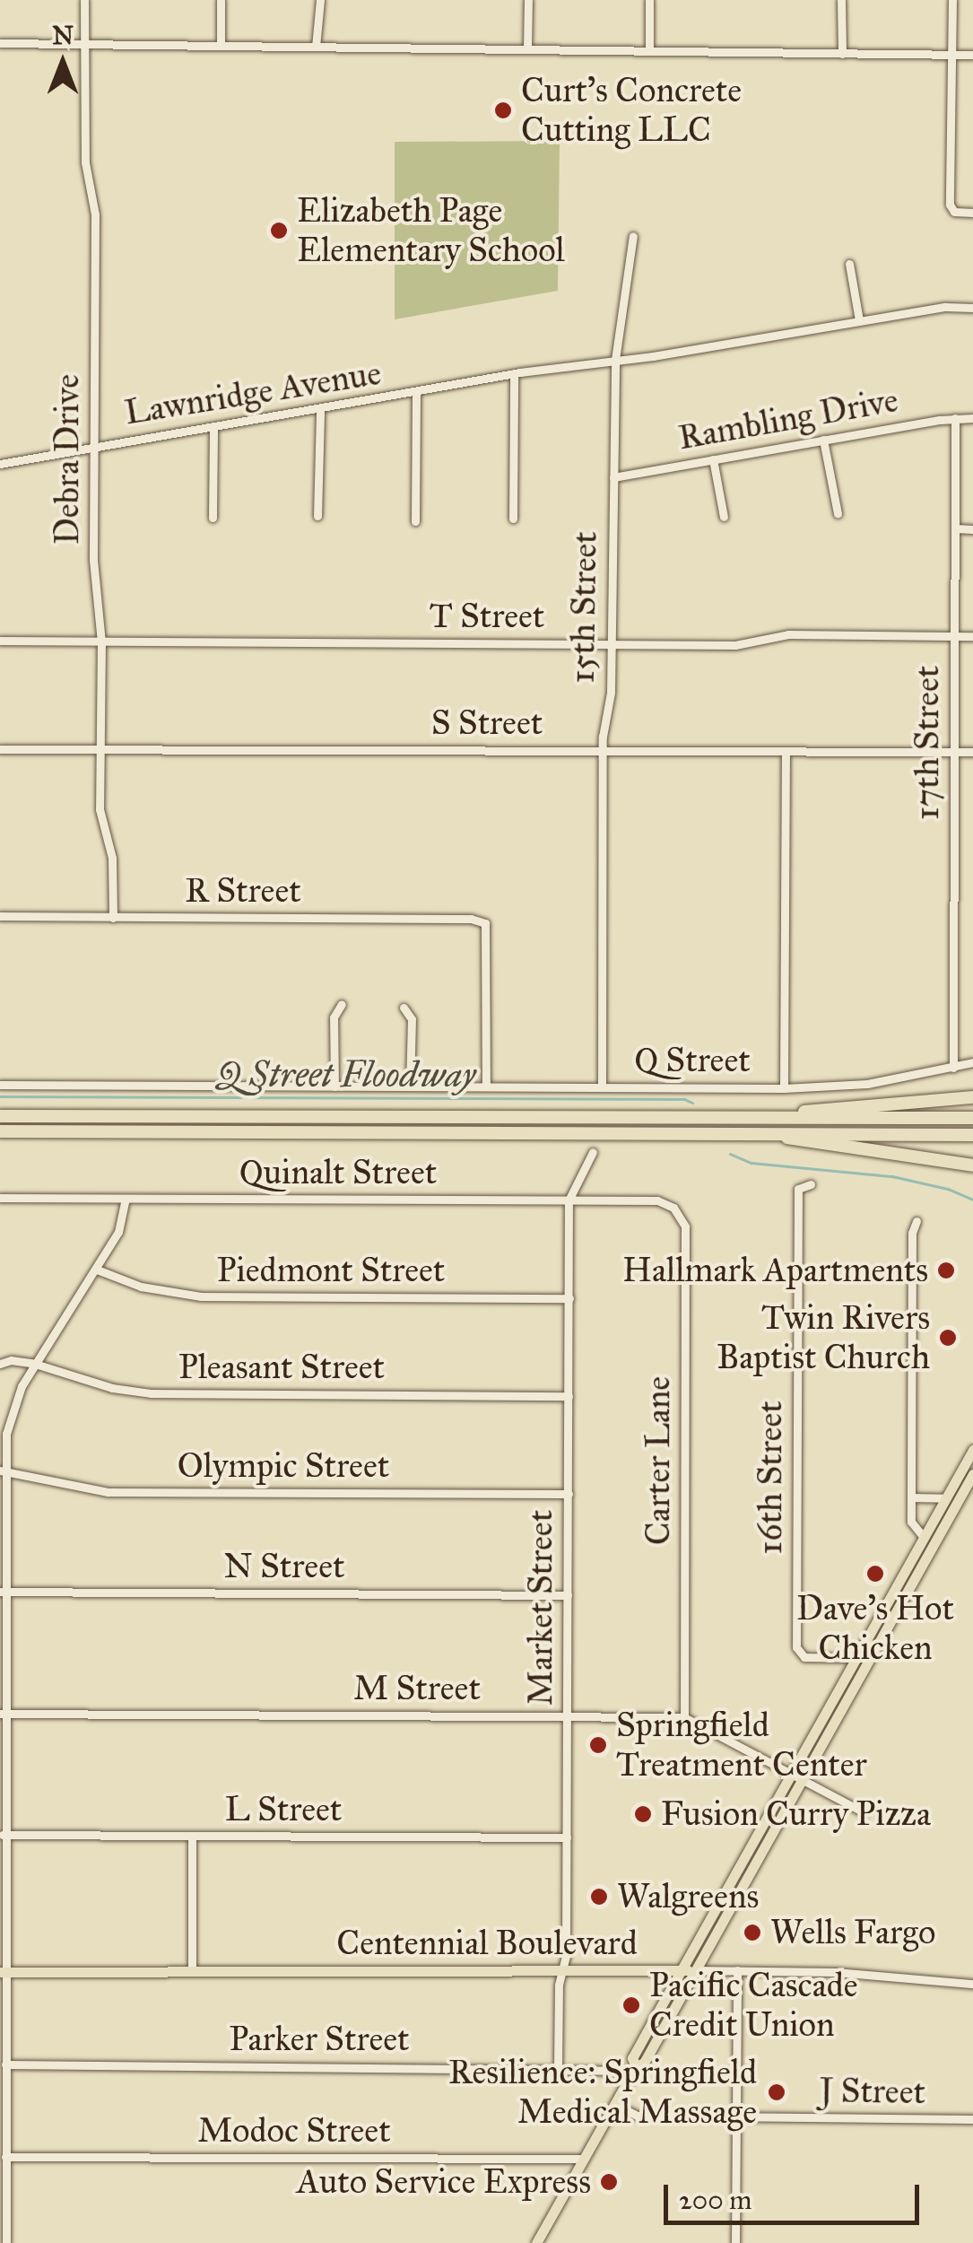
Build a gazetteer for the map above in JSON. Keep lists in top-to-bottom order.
{
  "streets": {
    "main road": ["Centennial Boulevard"],
    "street": [
      "Lawnridge Avenue",
      "Rambling Drive",
      "Debra Drive",
      "15th Street",
      "T Street",
      "S Street",
      "17th Street",
      "R Street",
      "Q Street",
      "Quinalt Street",
      "Piedmont Street",
      "Pleasant Street",
      "Carter Lane",
      "Olympic Street",
      "16th Street",
      "N Street",
      "Market Street",
      "M Street",
      "L Street",
      "Parker Street",
      "J Street",
      "Modoc Street"
    ]
  },
  "crossings": [
    ["Lawnridge Avenue", "Debra Drive"],
    ["Lawnridge Avenue", "15th Street"],
    ["Rambling Drive", "15th Street"],
    ["Rambling Drive", "17th Street"],
    ["Debra Drive", "T Street"],
    ["Debra Drive", "S Street"],
    ["Debra Drive", "R Street"],
    ["15th Street", "T Street"],
    ["15th Street", "S Street"],
    ["15th Street", "Q Street"],
    ["T Street", "17th Street"],
    ["S Street", "17th Street"],
    ["17th Street", "Q Street"],
    ["R Street", "Q Street"],
    ["Quinalt Street", "Carter Lane"],
    ["Quinalt Street", "Market Street"],
    ["Piedmont Street", "Market Street"],
    ["Pleasant Street", "Market Street"],
    ["Carter Lane", "M Street"],
    ["Olympic Street", "Market Street"],
    ["N Street", "Market Street"],
    ["Market Street", "M Street"],
    ["Market Street", "L Street"],
    ["Market Street", "Centennial Boulevard"],
    ["Market Street", "Parker Street"]
  ],
  "water": ["Q Street Floodway"],
  "places": [
    "Curt's Concrete Cutting LLC",
    "Elizabeth Page Elementary School",
    "Hallmark Apartments",
    "Twin Rivers Baptist Church",
    "Dave's Hot Chicken",
    "Springfield Treatment Center",
    "Fusion Curry Pizza",
    "Walgreens",
    "Wells Fargo",
    "Pacific Cascade Credit Union",
    "Resilience: Springfield Medical Massage",
    "Auto Service Express"
  ],
  "scale_bar": "200 m",
  "north": "top"
}
